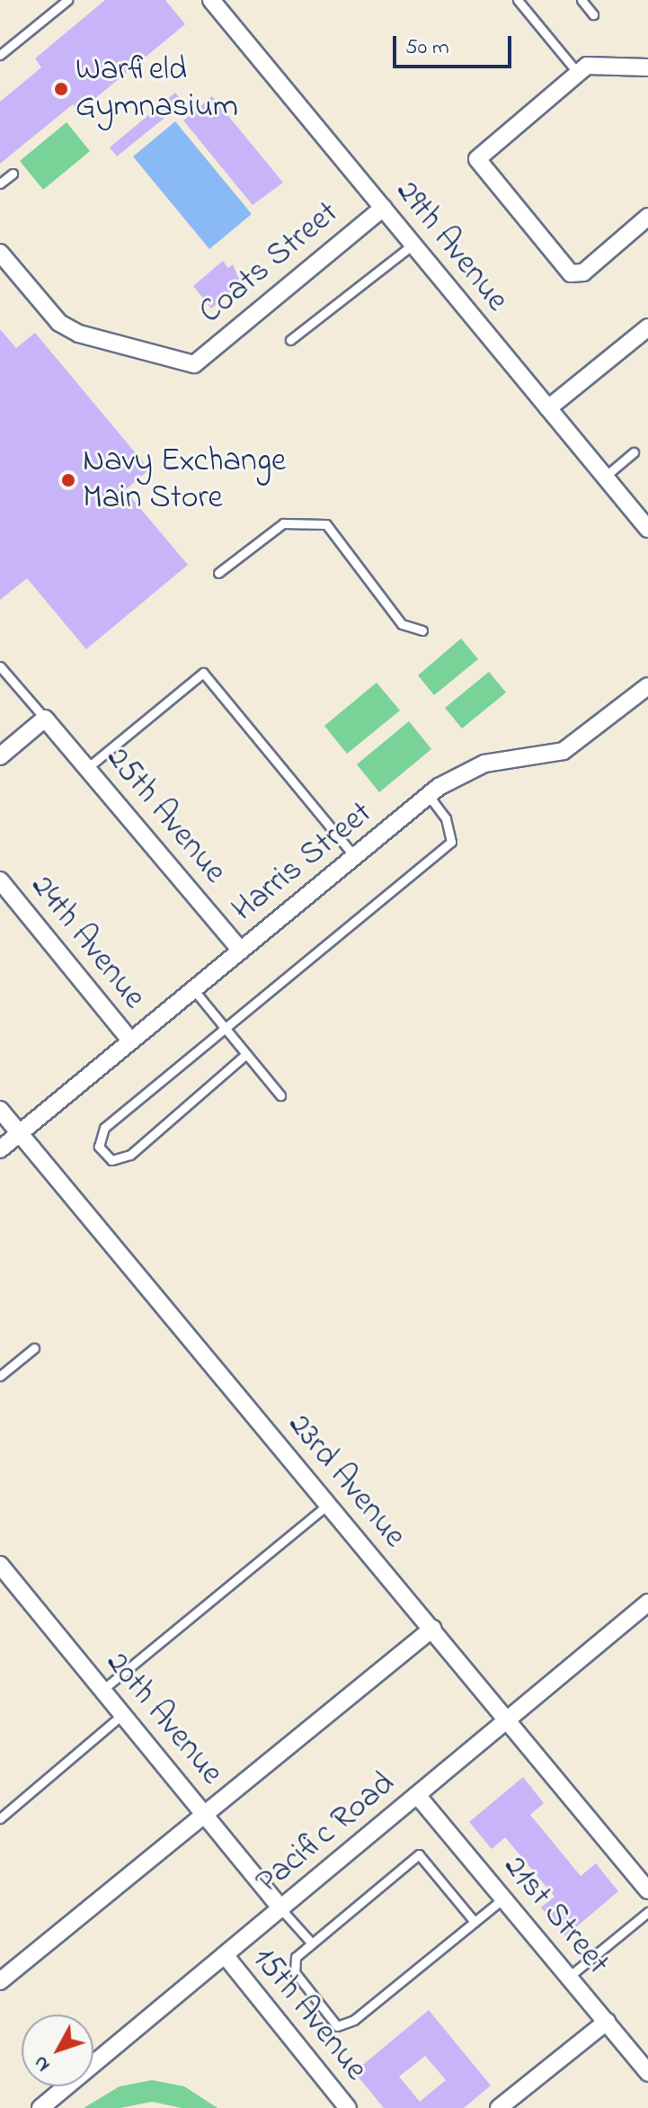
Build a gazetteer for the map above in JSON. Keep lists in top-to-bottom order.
{
  "streets": {
    "street": [
      "29th Avenue",
      "Coats Street",
      "25th Avenue",
      "Harris Street",
      "24th Avenue",
      "23rd Avenue",
      "20th Avenue",
      "Pacific Road",
      "21st Street",
      "15th Avenue"
    ]
  },
  "crossings": [
    ["29th Avenue", "Coats Street"],
    ["25th Avenue", "Harris Street"],
    ["Harris Street", "24th Avenue"],
    ["Harris Street", "23rd Avenue"],
    ["23rd Avenue", "Pacific Road"],
    ["20th Avenue", "Pacific Road"],
    ["Pacific Road", "21st Street"],
    ["Pacific Road", "15th Avenue"]
  ],
  "places": ["Warfield Gymnasium", "Navy Exchange Main Store"],
  "scale_bar": "50 m",
  "north": "bottom left"
}
